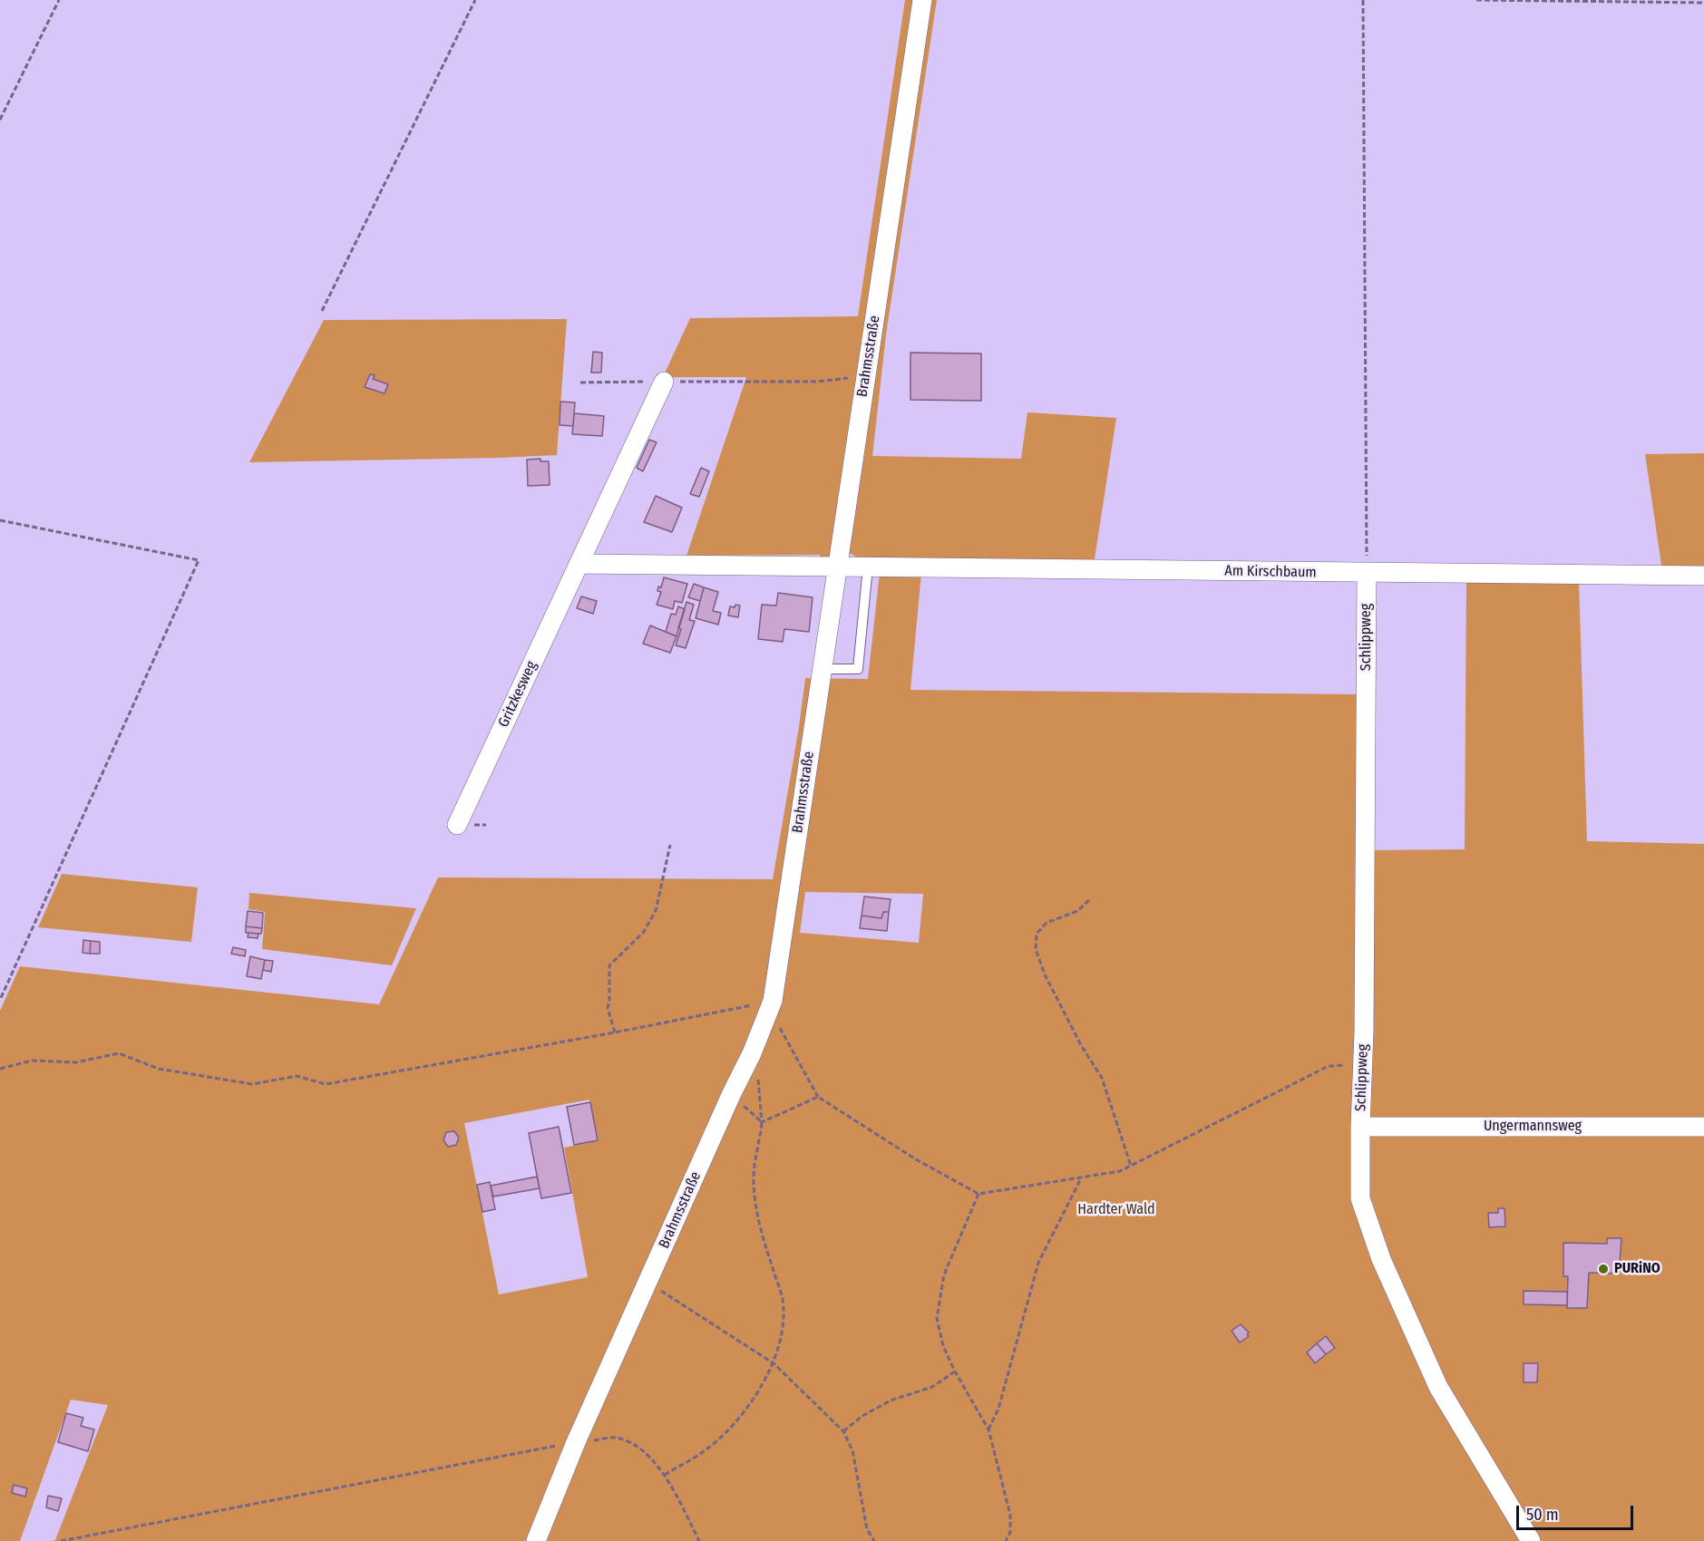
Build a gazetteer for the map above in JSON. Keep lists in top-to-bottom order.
{
  "streets": {
    "street": [
      "Brahmsstraße",
      "Am Kirschbaum",
      "Schlippweg",
      "Gritzkesweg",
      "Ungermannsweg"
    ]
  },
  "crossings": [
    ["Brahmsstraße", "Am Kirschbaum"],
    ["Am Kirschbaum", "Schlippweg"],
    ["Schlippweg", "Ungermannsweg"]
  ],
  "parks": ["Hardter Wald"],
  "places": ["PURiNO"],
  "scale_bar": "50 m"
}
